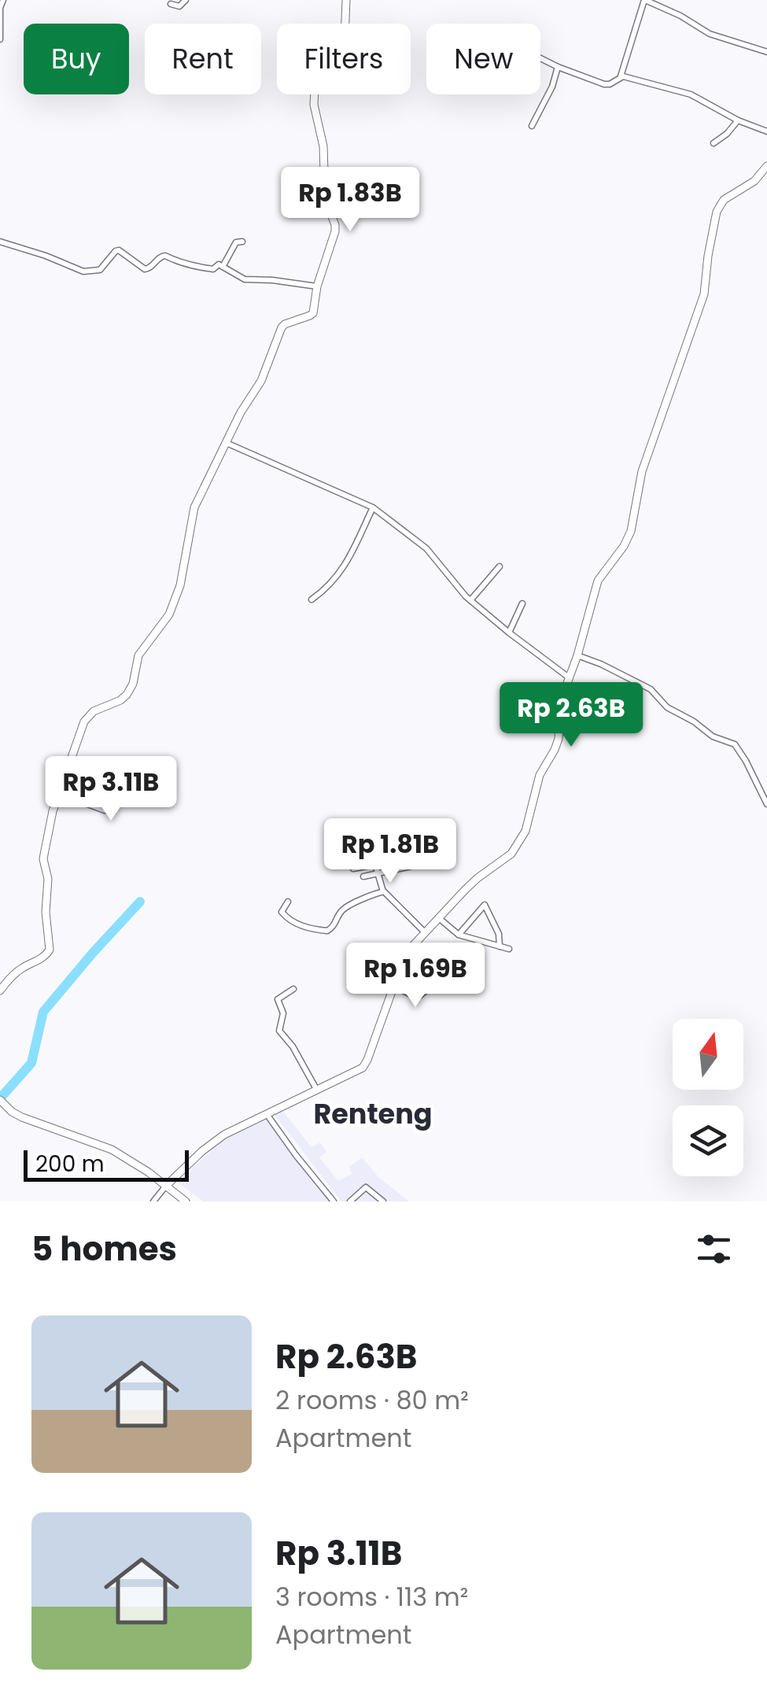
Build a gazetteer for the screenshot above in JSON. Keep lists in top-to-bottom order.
{
  "districts": ["Renteng"],
  "scale_bar": "200 m",
  "north": "top",
  "page": {
    "chip": [
      "Buy",
      "Rent",
      "Filters",
      "New"
    ],
    "price": [
      "Rp 1.83B",
      "Rp 2.63B",
      "Rp 3.11B",
      "Rp 1.81B",
      "Rp 1.69B"
    ],
    "scale": "200 m",
    "heading": "5 homes",
    "list": [
      {
        "name": "Rp 2.63B",
        "note": "2 rooms · 80 m² · Apartment"
      },
      {
        "name": "Rp 3.11B",
        "note": "3 rooms · 113 m² · Apartment"
      }
    ]
  }
}
